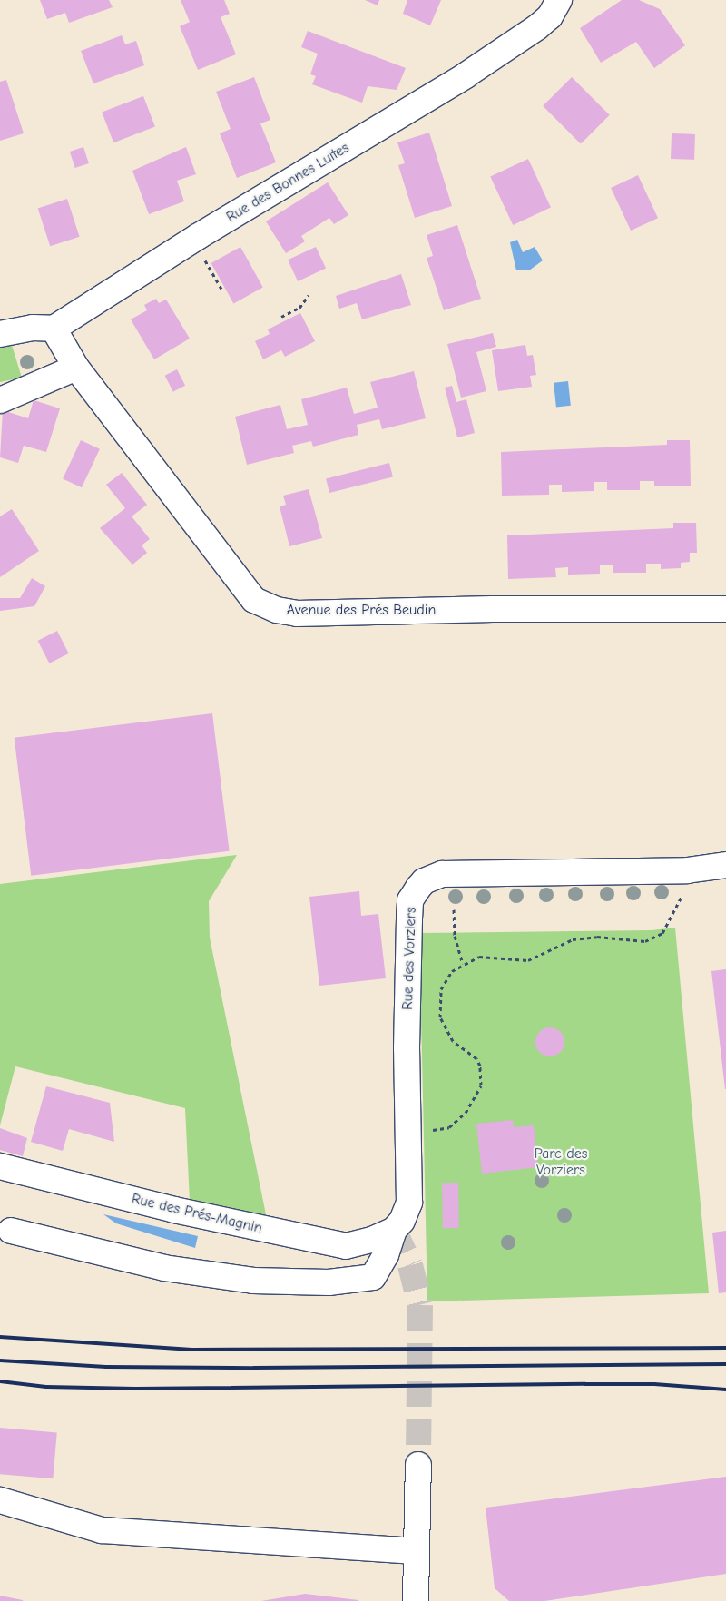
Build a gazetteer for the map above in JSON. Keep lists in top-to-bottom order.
{
  "streets": {
    "street": [
      "Rue des Bonnes Luites",
      "Avenue des Prés Beudin",
      "Rue des Vorziers",
      "Rue des Prés-Magnin"
    ]
  },
  "crossings": [
    ["Rue des Bonnes Luites", "Avenue des Prés Beudin"],
    ["Rue des Vorziers", "Rue des Prés-Magnin"]
  ],
  "parks": ["Parc des Vorziers"]
}
